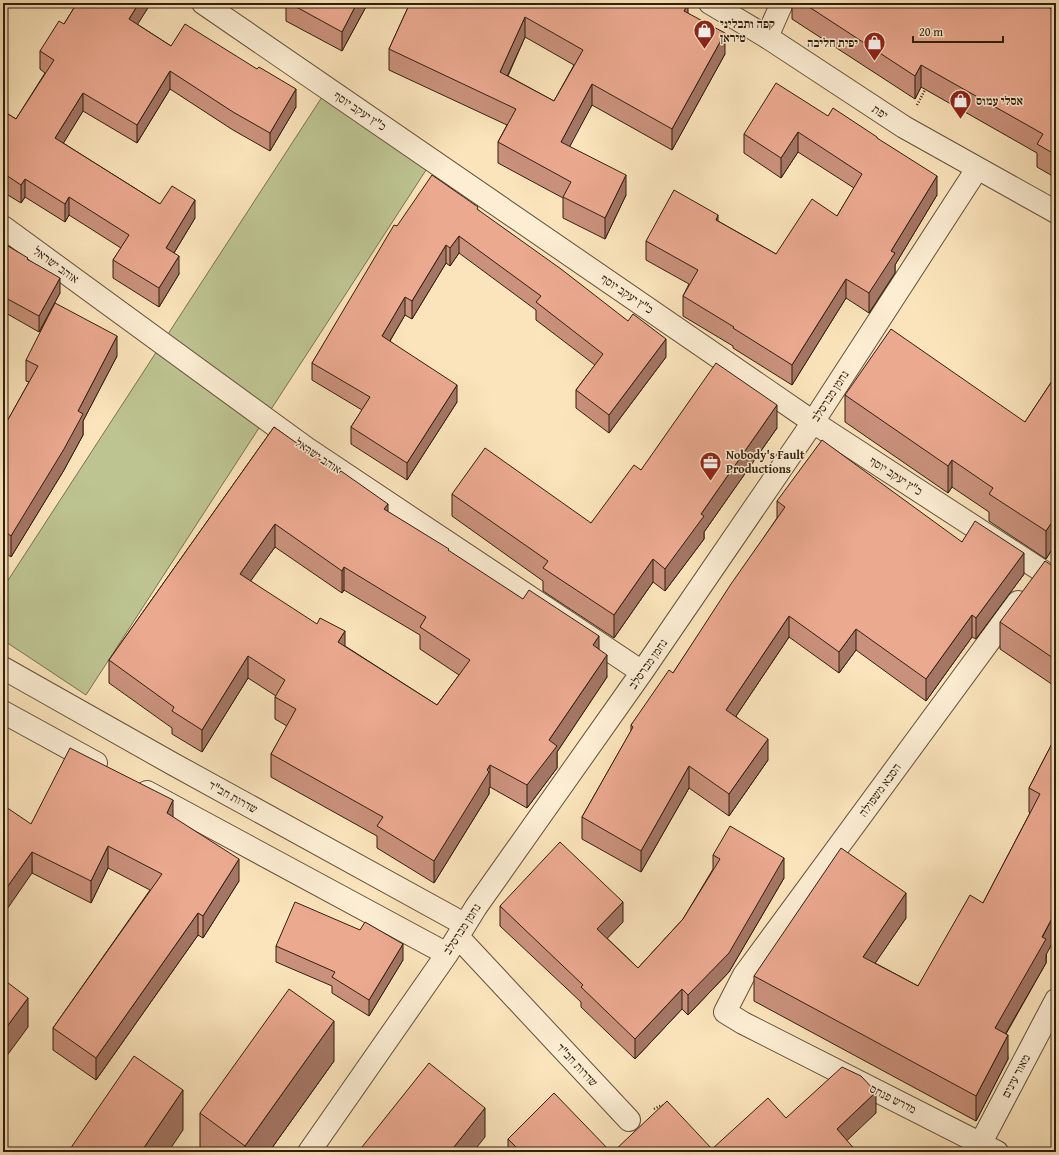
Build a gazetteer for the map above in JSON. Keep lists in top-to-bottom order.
{
  "streets": {
    "street": [
      "כ\"ץ יעקב יוסף",
      "יפת",
      "אוהב ישראל",
      "נחמן מברסלב",
      "הסבא משפולה",
      "שדרות חב\"ד",
      "מאור עינים",
      "מדרש פנחס"
    ]
  },
  "crossings": [
    ["כ\"ץ יעקב יוסף", "נחמן מברסלב"],
    ["כ\"ץ יעקב יוסף", "הסבא משפולה"],
    ["יפת", "נחמן מברסלב"],
    ["אוהב ישראל", "נחמן מברסלב"],
    ["נחמן מברסלב", "שדרות חב\"ד"],
    ["הסבא משפולה", "מדרש פנחס"],
    ["מאור עינים", "מדרש פנחס"]
  ],
  "places": {
    "shop": ["קפה ותבליני טיראן", "יפית חליבה", "אסלי עמוס"],
    "office": ["Nobody's Fault Productions"]
  },
  "scale_bar": "20 m"
}
